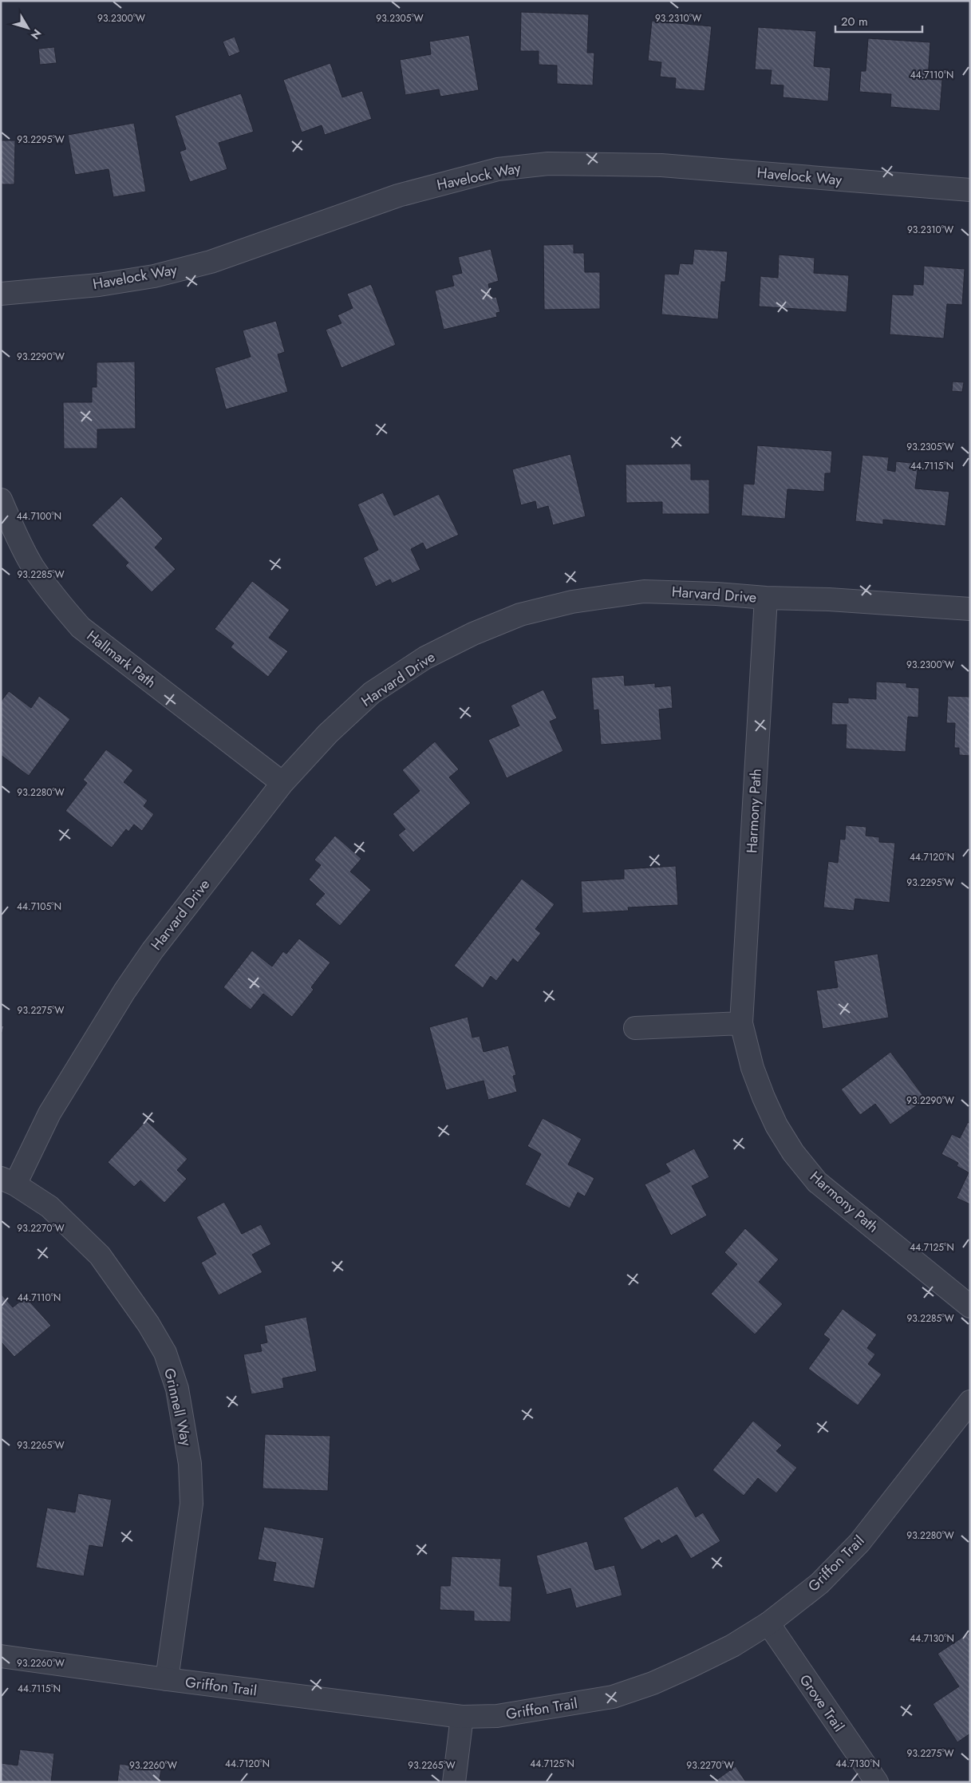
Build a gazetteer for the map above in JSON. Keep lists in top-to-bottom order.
{
  "streets": {
    "street": [
      "Havelock Way",
      "Harvard Drive",
      "Hallmark Path",
      "Harmony Path",
      "Grinnell Way",
      "Griffon Trail",
      "Grove Trail"
    ]
  },
  "crossings": [
    ["Harvard Drive", "Hallmark Path"],
    ["Harvard Drive", "Harmony Path"],
    ["Harvard Drive", "Grinnell Way"],
    ["Grinnell Way", "Griffon Trail"],
    ["Griffon Trail", "Grove Trail"]
  ],
  "scale_bar": "20 m",
  "north": "bottom right",
  "coordinates": [
    "93.2300°W",
    "93.2305°W",
    "93.2310°W",
    "44.7110°N",
    "93.2295°W",
    "93.2290°W",
    "44.7115°N",
    "44.7100°N",
    "93.2285°W",
    "93.2280°W",
    "44.7120°N",
    "44.7105°N",
    "93.2275°W",
    "93.2270°W",
    "44.7125°N",
    "93.2265°W",
    "44.7130°N",
    "93.2260°W"
  ]
}
